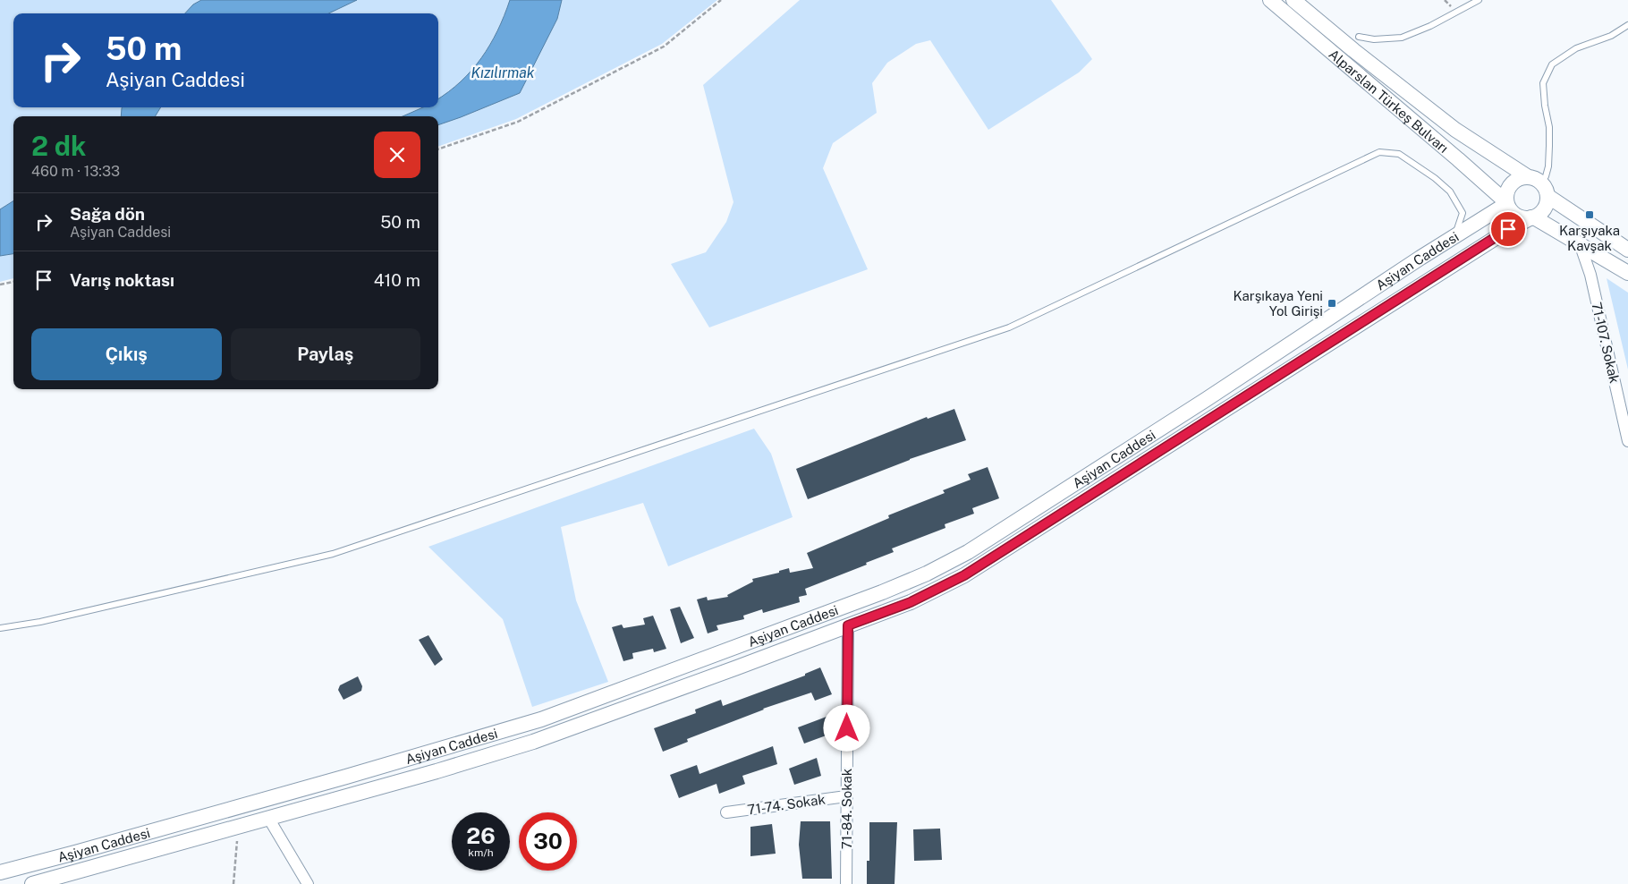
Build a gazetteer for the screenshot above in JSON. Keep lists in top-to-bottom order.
{
  "streets": {
    "street": [
      "Alparslan Türkeş Bulvarı",
      "Aşiyan Caddesi",
      "71-107. Sokak",
      "71-74. Sokak",
      "71-84. Sokak"
    ]
  },
  "crossings": [
    ["Alparslan Türkeş Bulvarı", "Aşiyan Caddesi"],
    ["Aşiyan Caddesi", "71-84. Sokak"],
    ["71-74. Sokak", "71-84. Sokak"]
  ],
  "water": ["Kızılırmak"],
  "places": {
    "transit": ["Karşıyaka Kavşak", "Karşıkaya Yeni Yol Girişi"]
  },
  "page": {
    "turn": ["50 m", "Aşiyan Caddesi"],
    "heading": ["2 dk", "460 m · 13:33"],
    "list": [
      {
        "name": "Sağa dön",
        "note": "Aşiyan Caddesi",
        "value": "50 m"
      },
      {
        "name": "Varış noktası",
        "value": "410 m"
      }
    ],
    "buttons": ["Çıkış", "Paylaş"],
    "speed": "26 km/h",
    "limit": "30"
  }
}
